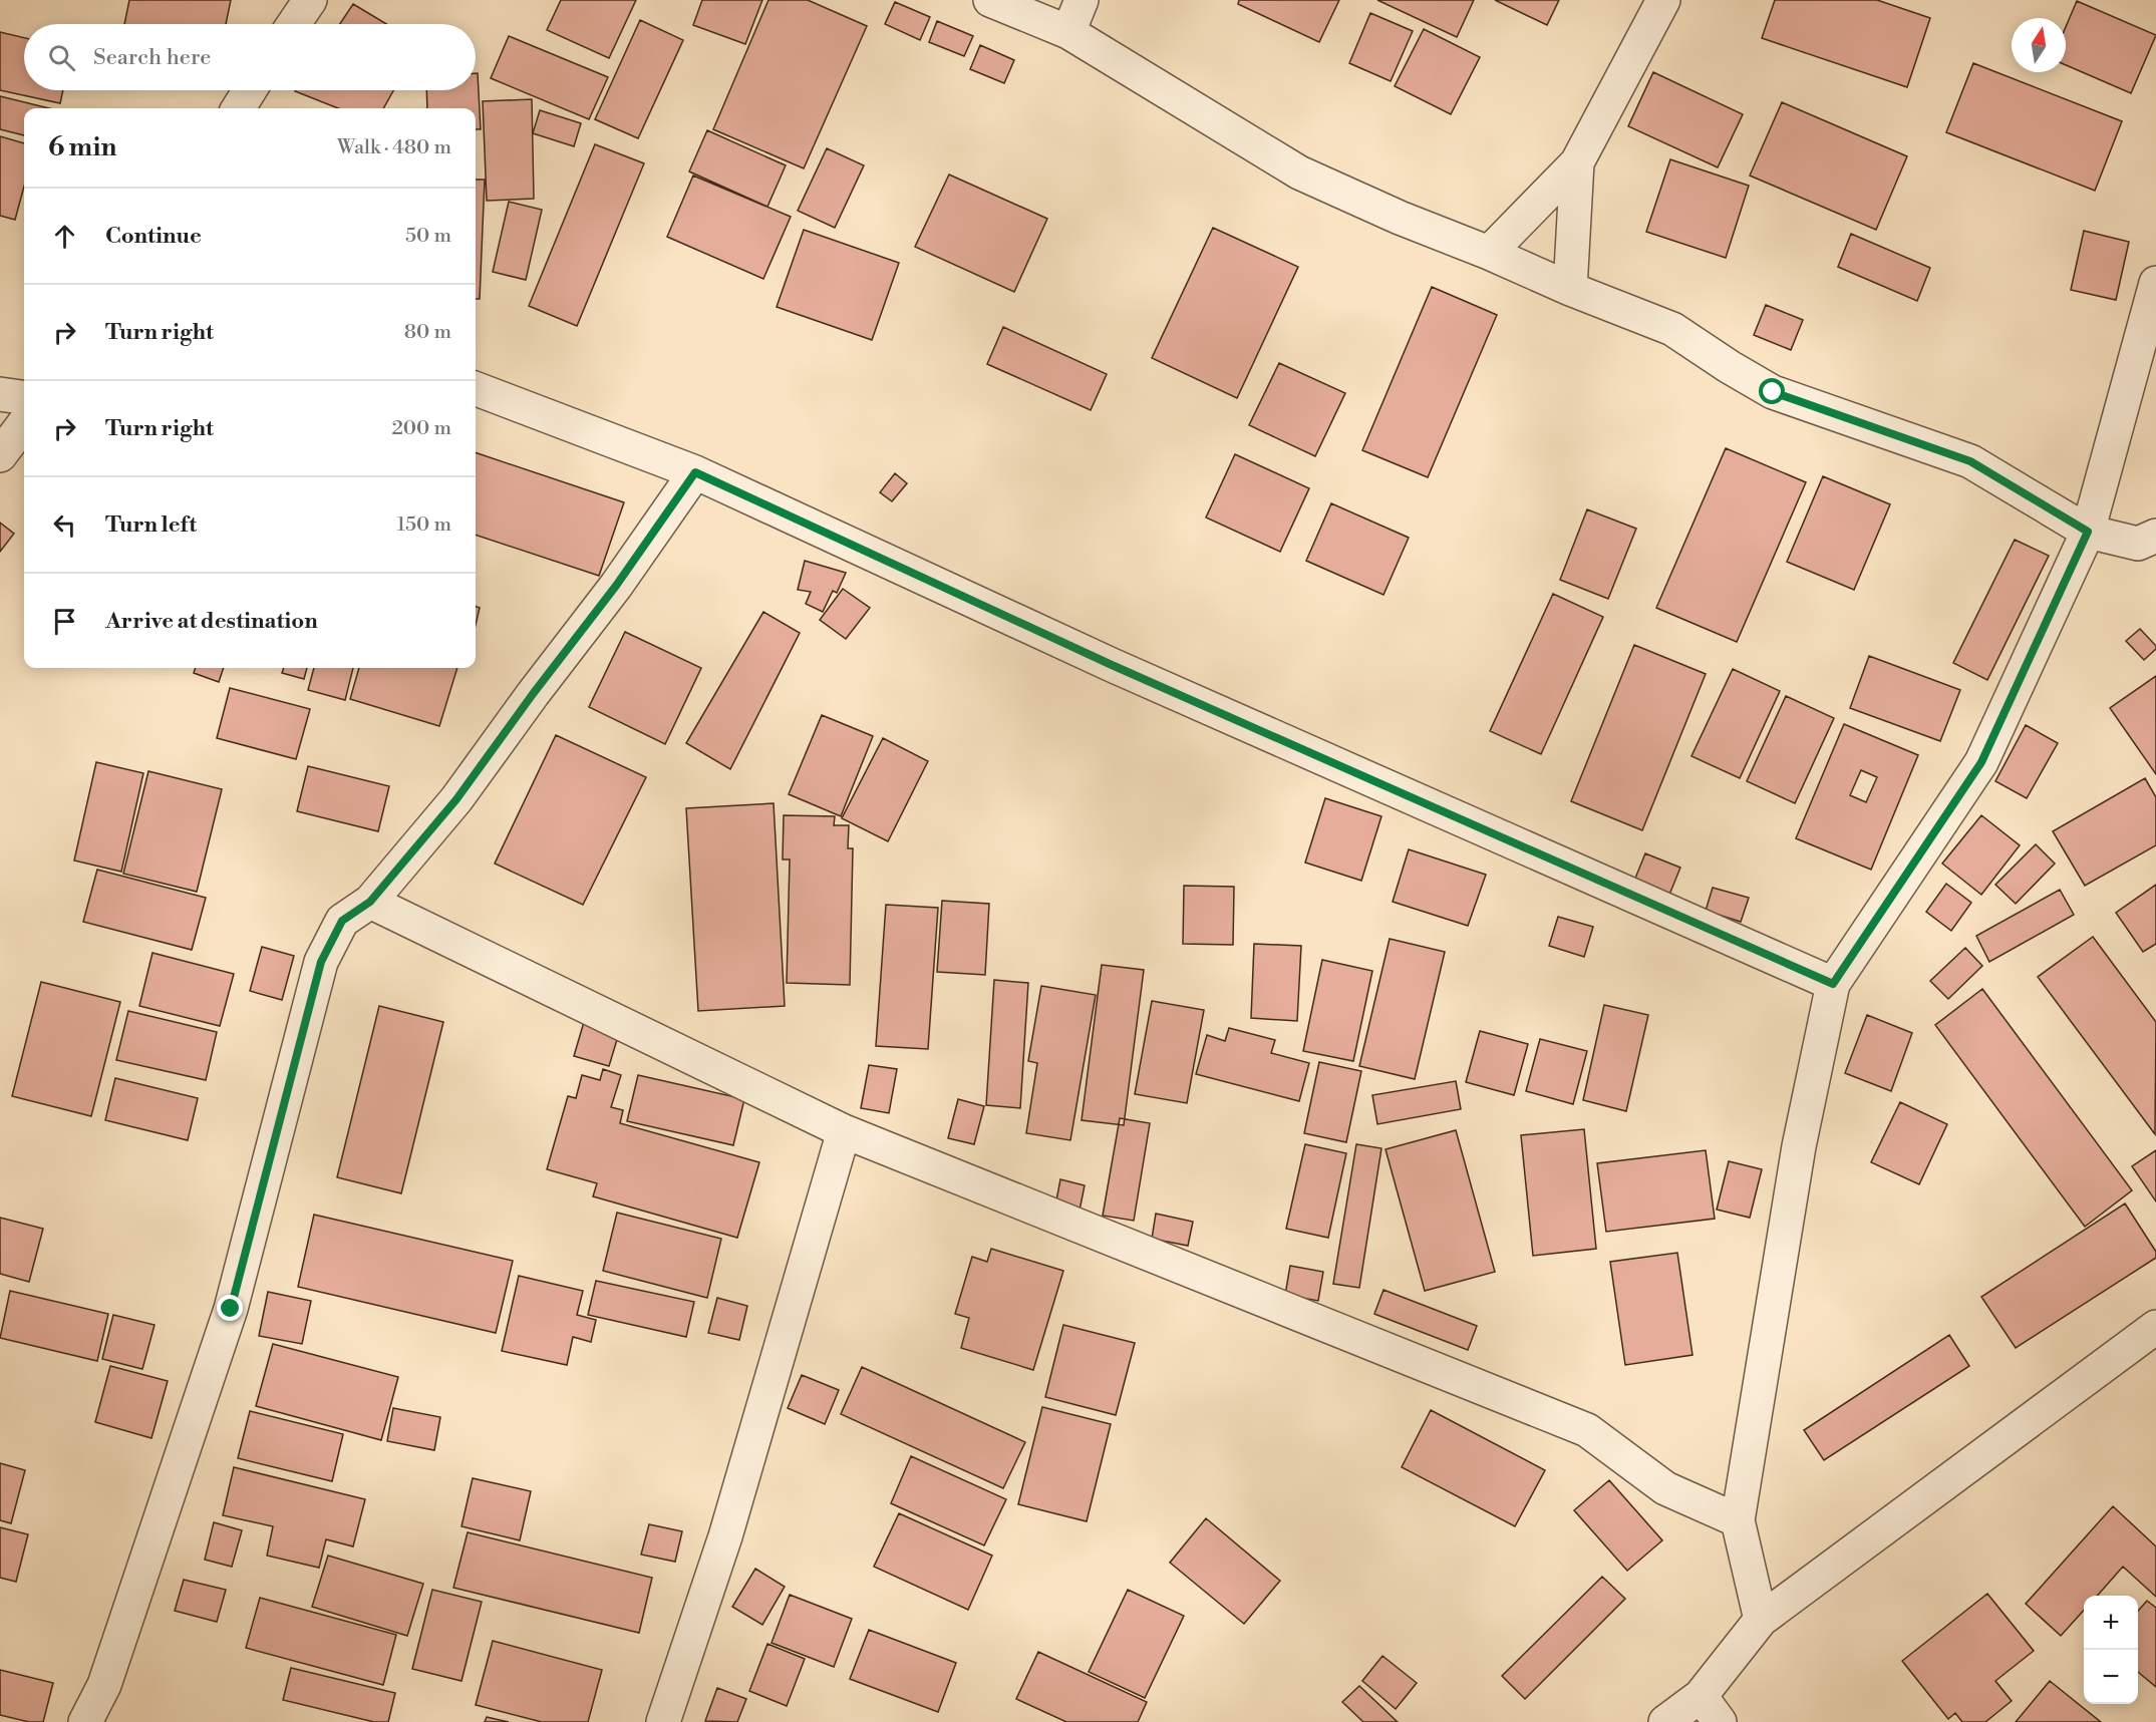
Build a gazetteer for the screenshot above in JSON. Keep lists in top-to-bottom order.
{
  "north": "top",
  "page": {
    "search": "Search here",
    "heading": ["6 min", "Walk · 480 m"],
    "list": [
      ["Continue", "50 m"],
      ["Turn right", "80 m"],
      ["Turn right", "200 m"],
      ["Turn left", "150 m"],
      "Arrive at destination"
    ],
    "map_buttons": ["+", "−"]
  }
}
